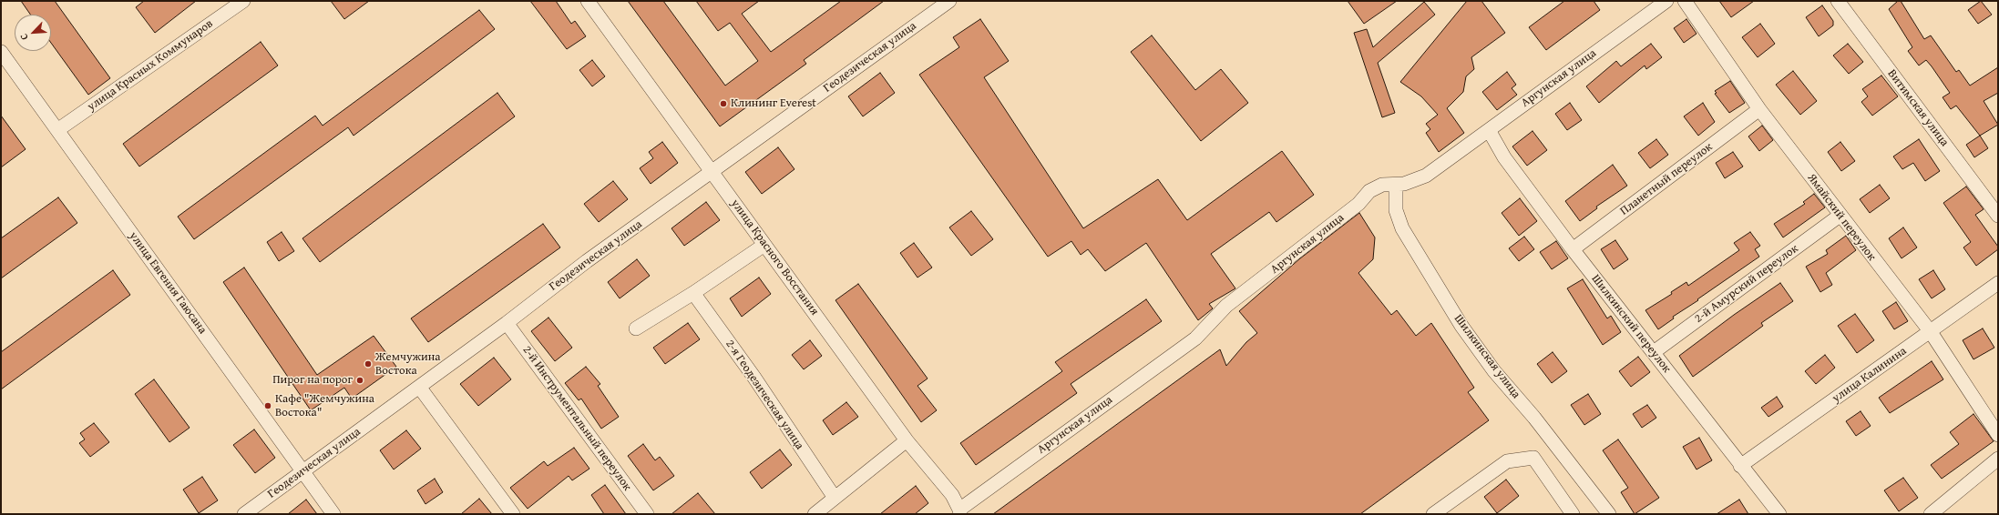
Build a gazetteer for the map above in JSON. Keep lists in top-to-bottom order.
{
  "streets": {
    "street": [
      "Геодезическая улица",
      "улица Красных Коммунаров",
      "Аргунская улица",
      "Витимская улица",
      "Планетный переулок",
      "Ямайский переулок",
      "улица Красного Восстания",
      "улица Евгения Гаюсана",
      "2-й Амурский переулок",
      "Шилкинский переулок",
      "Шилкинская улица",
      "улица Калинина",
      "2-я Геодезическая улица",
      "2-й Инструментальный переулок"
    ]
  },
  "crossings": [
    ["Геодезическая улица", "улица Красного Восстания"],
    ["Геодезическая улица", "улица Евгения Гаюсана"],
    ["Геодезическая улица", "2-й Инструментальный переулок"],
    ["улица Красных Коммунаров", "улица Евгения Гаюсана"],
    ["Аргунская улица", "улица Красного Восстания"],
    ["Аргунская улица", "Шилкинский переулок"],
    ["Аргунская улица", "Шилкинская улица"],
    ["Планетный переулок", "Ямайский переулок"],
    ["Планетный переулок", "Шилкинский переулок"],
    ["Ямайский переулок", "2-й Амурский переулок"],
    ["Ямайский переулок", "улица Калинина"],
    ["2-й Амурский переулок", "Шилкинский переулок"],
    ["Шилкинский переулок", "улица Калинина"]
  ],
  "places": [
    "Клининг Everest",
    "Жемчужина Востока",
    "Пирог на порог",
    "Кафе \"Жемчужина Востока\""
  ],
  "north": "bottom left"
}
